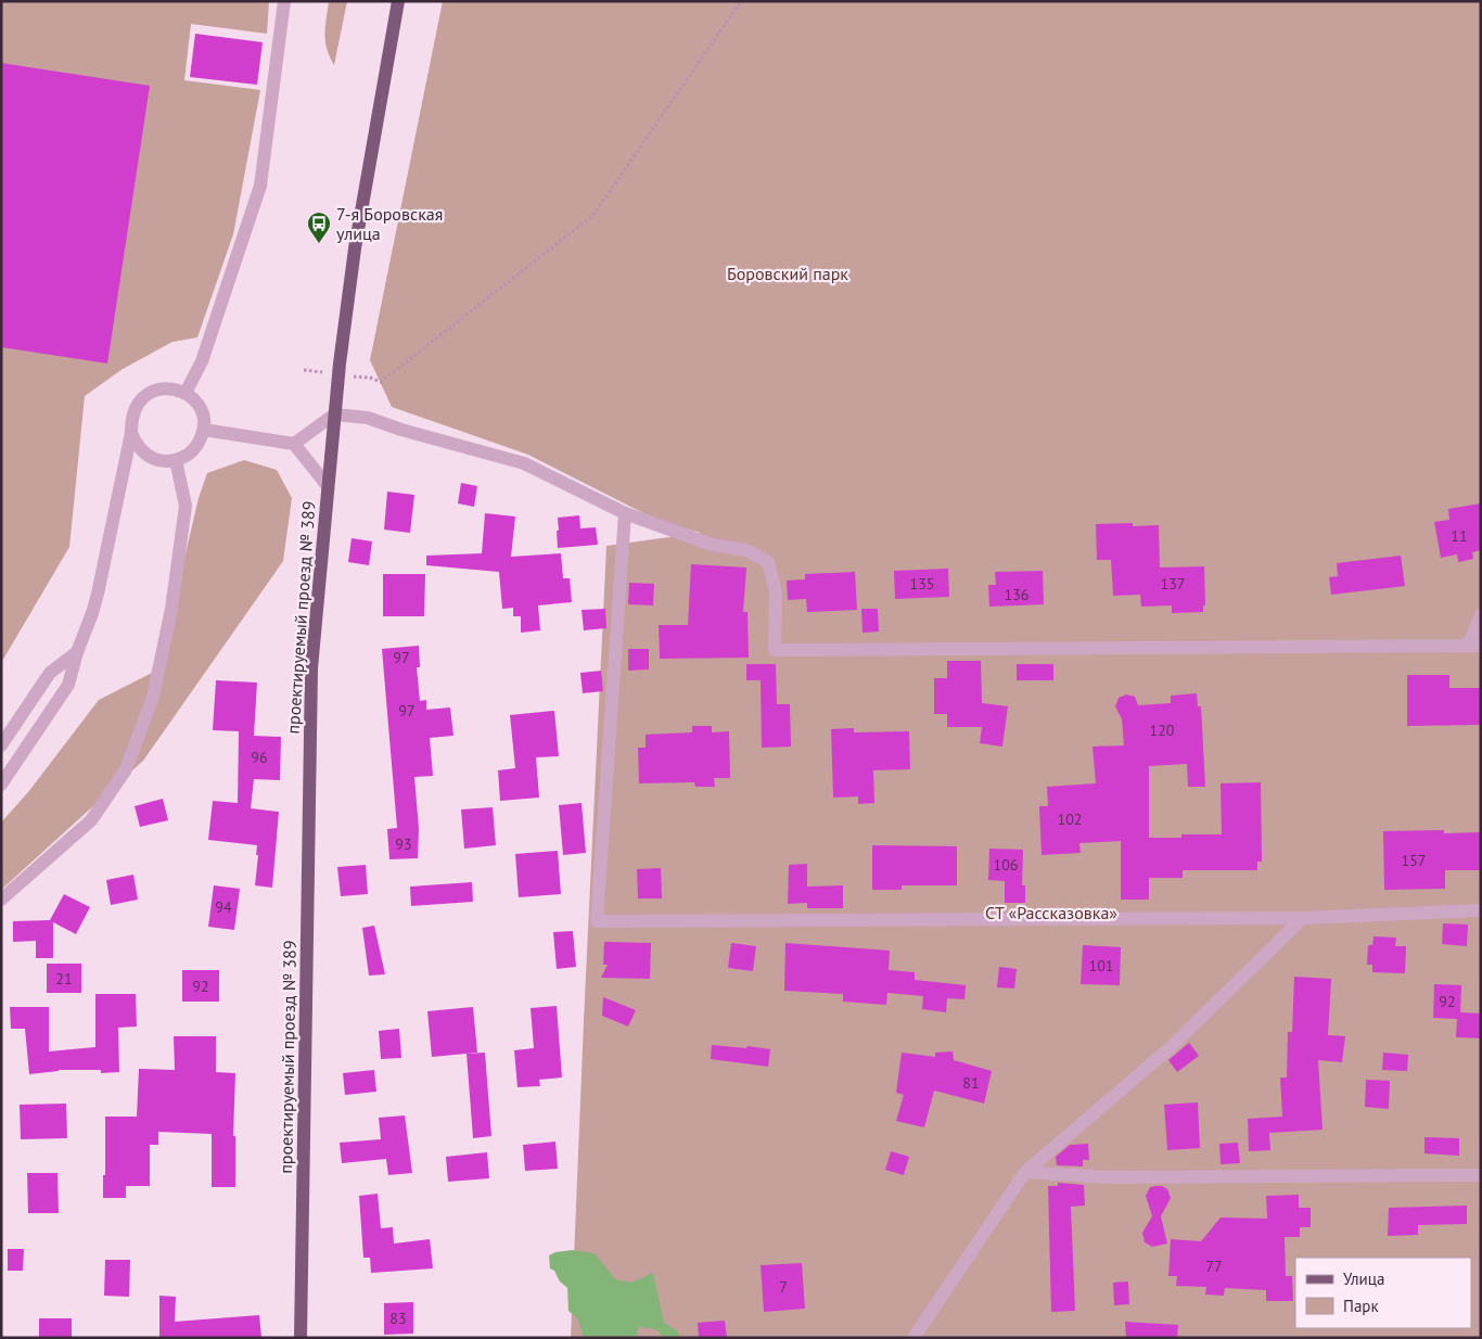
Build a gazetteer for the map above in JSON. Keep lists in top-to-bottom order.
{
  "streets": {
    "main road": ["проектируемый проезд № 389"]
  },
  "parks": ["Боровский парк", "СТ «Рассказовка»"],
  "places": {
    "bus stop": ["7-я Боровская улица"]
  },
  "house_numbers": [
    "11",
    "135",
    "137",
    "136",
    "97",
    "97",
    "120",
    "96",
    "102",
    "93",
    "157",
    "106",
    "94",
    "101",
    "21",
    "92",
    "92",
    "81",
    "77",
    "7",
    "83"
  ],
  "legend": ["Улица", "Парк"]
}
